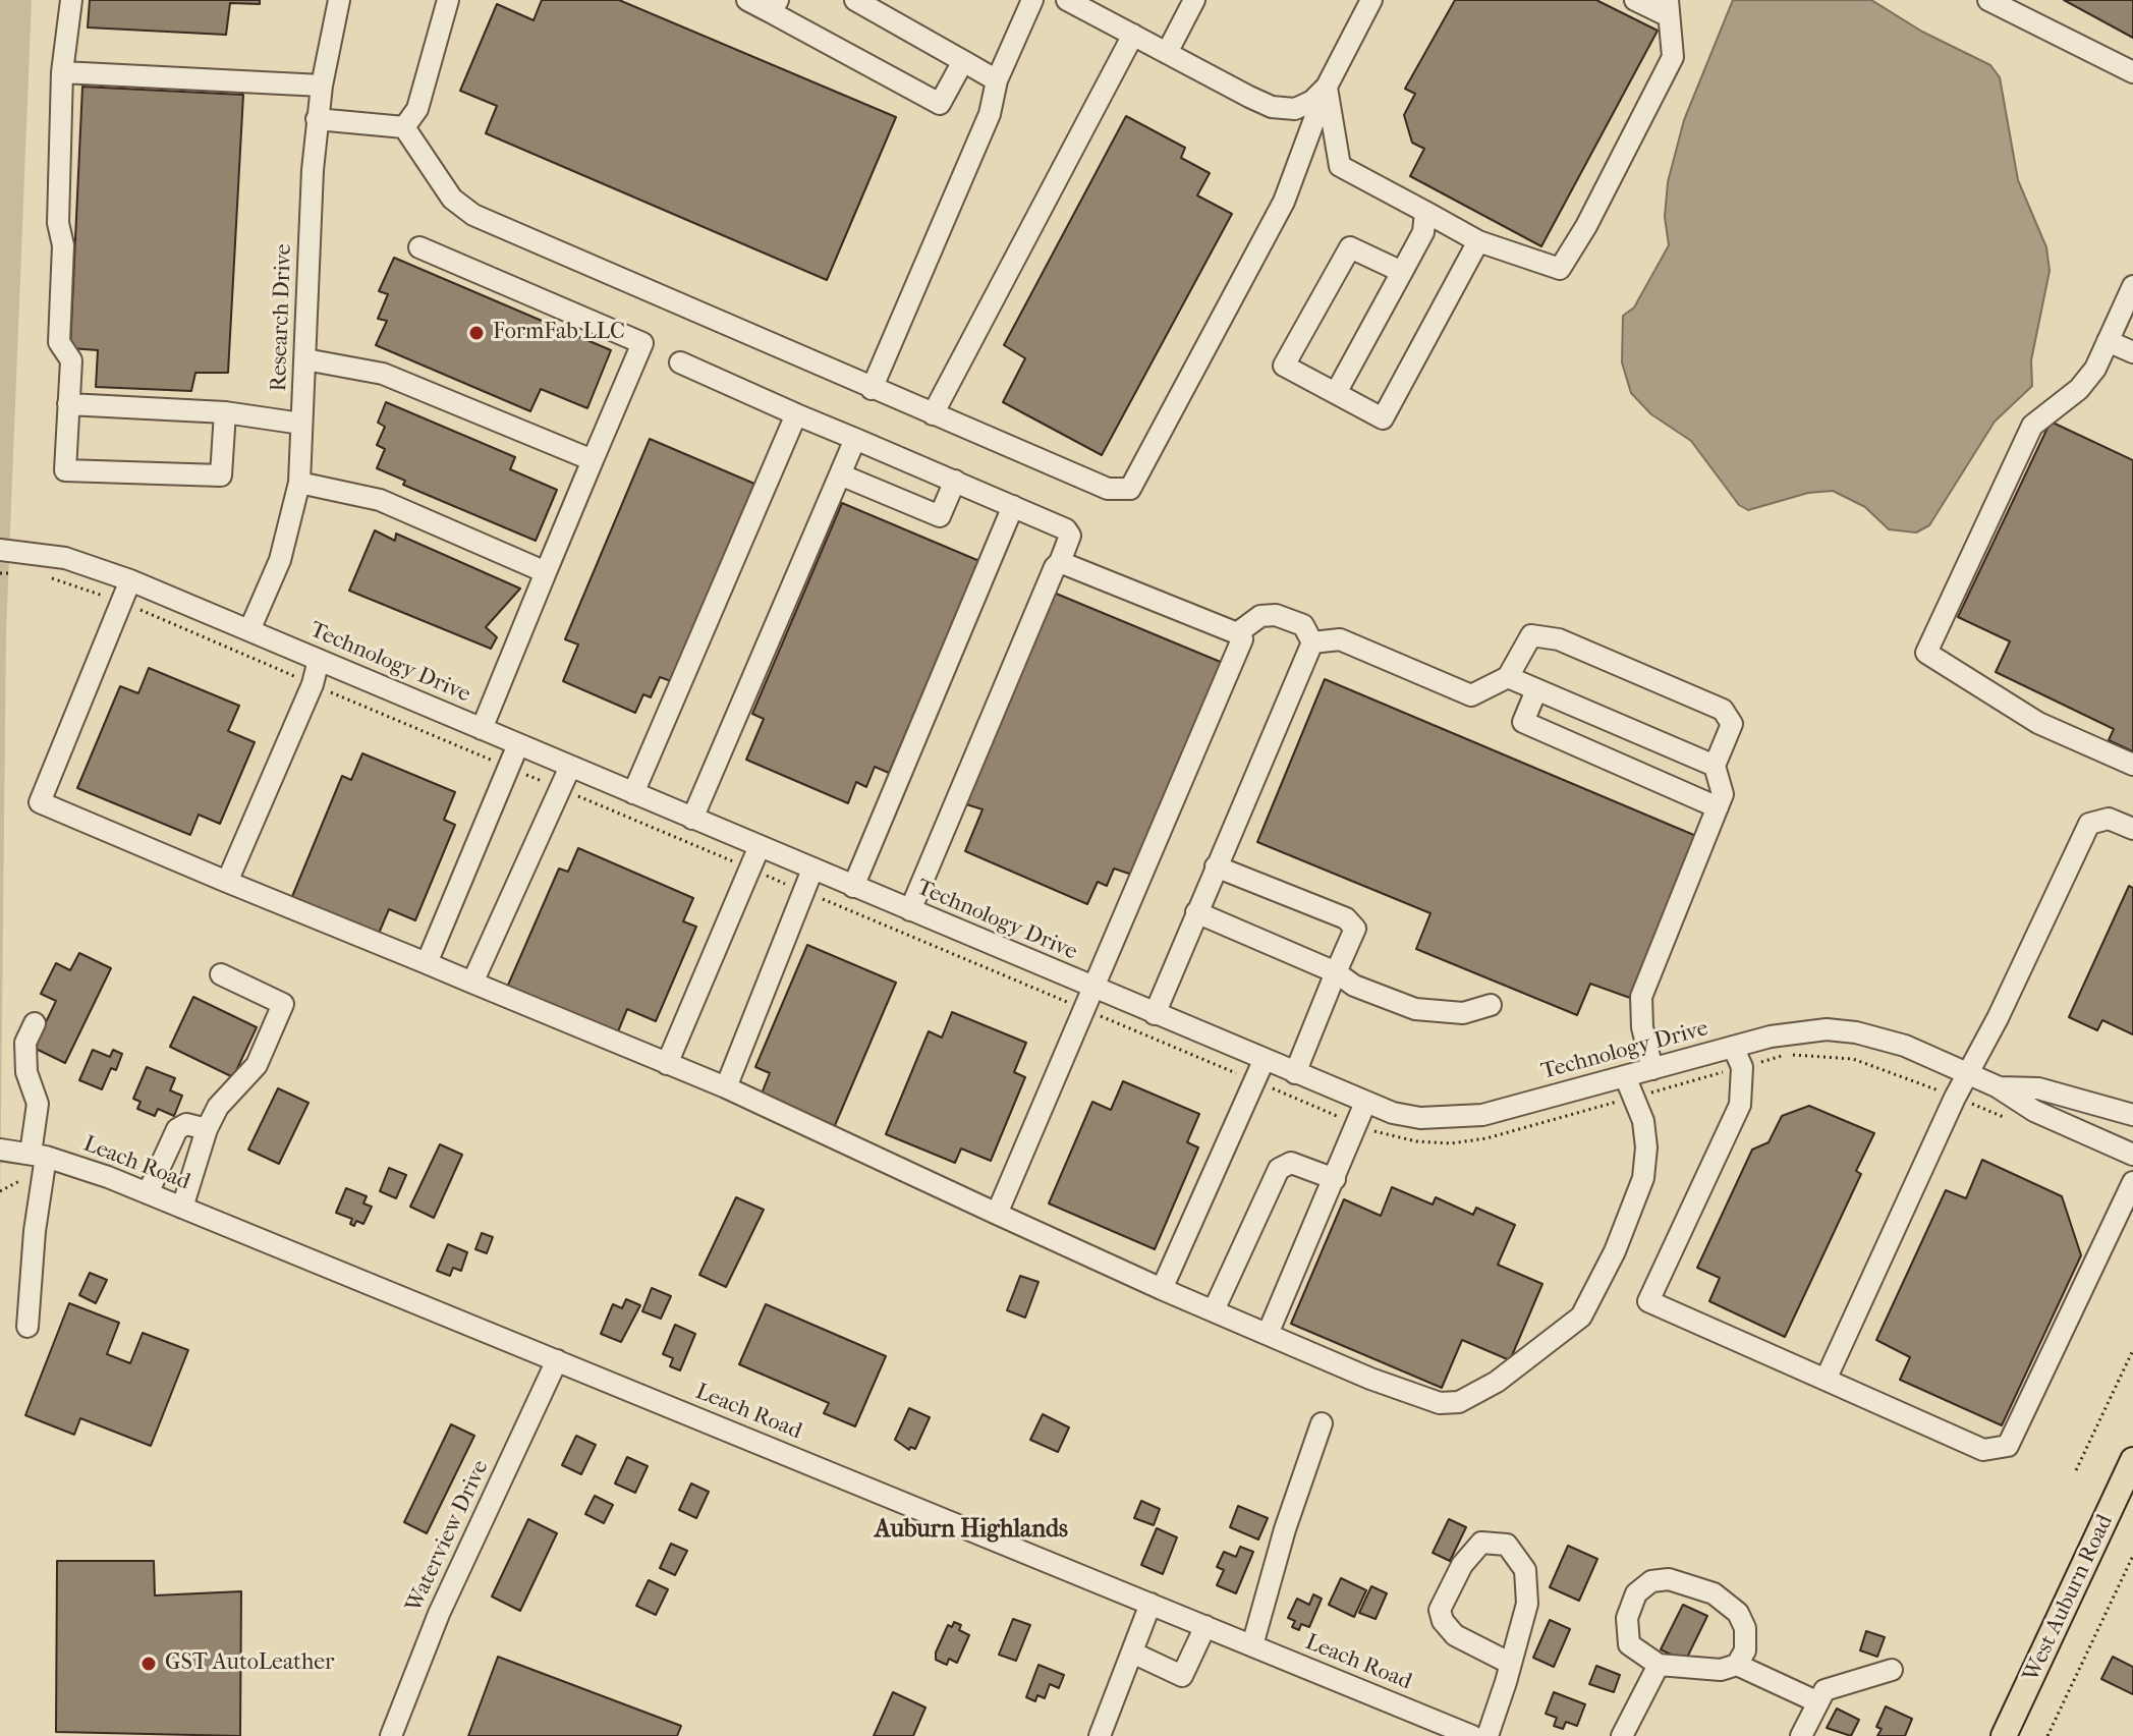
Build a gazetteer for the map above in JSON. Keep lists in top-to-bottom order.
{
  "streets": {
    "main road": ["West Auburn Road"],
    "street": [
      "Research Drive",
      "Technology Drive",
      "Leach Road",
      "Waterview Drive"
    ]
  },
  "crossings": [
    ["Research Drive", "Technology Drive"],
    ["Leach Road", "Waterview Drive"]
  ],
  "districts": ["Auburn Highlands"],
  "places": ["FormFab LLC", "GST AutoLeather"]
}
